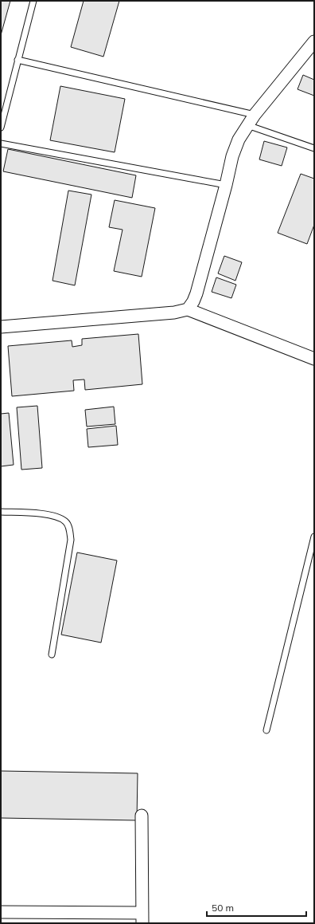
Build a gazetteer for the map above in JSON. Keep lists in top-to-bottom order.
{
  "scale_bar": "50 m"
}
